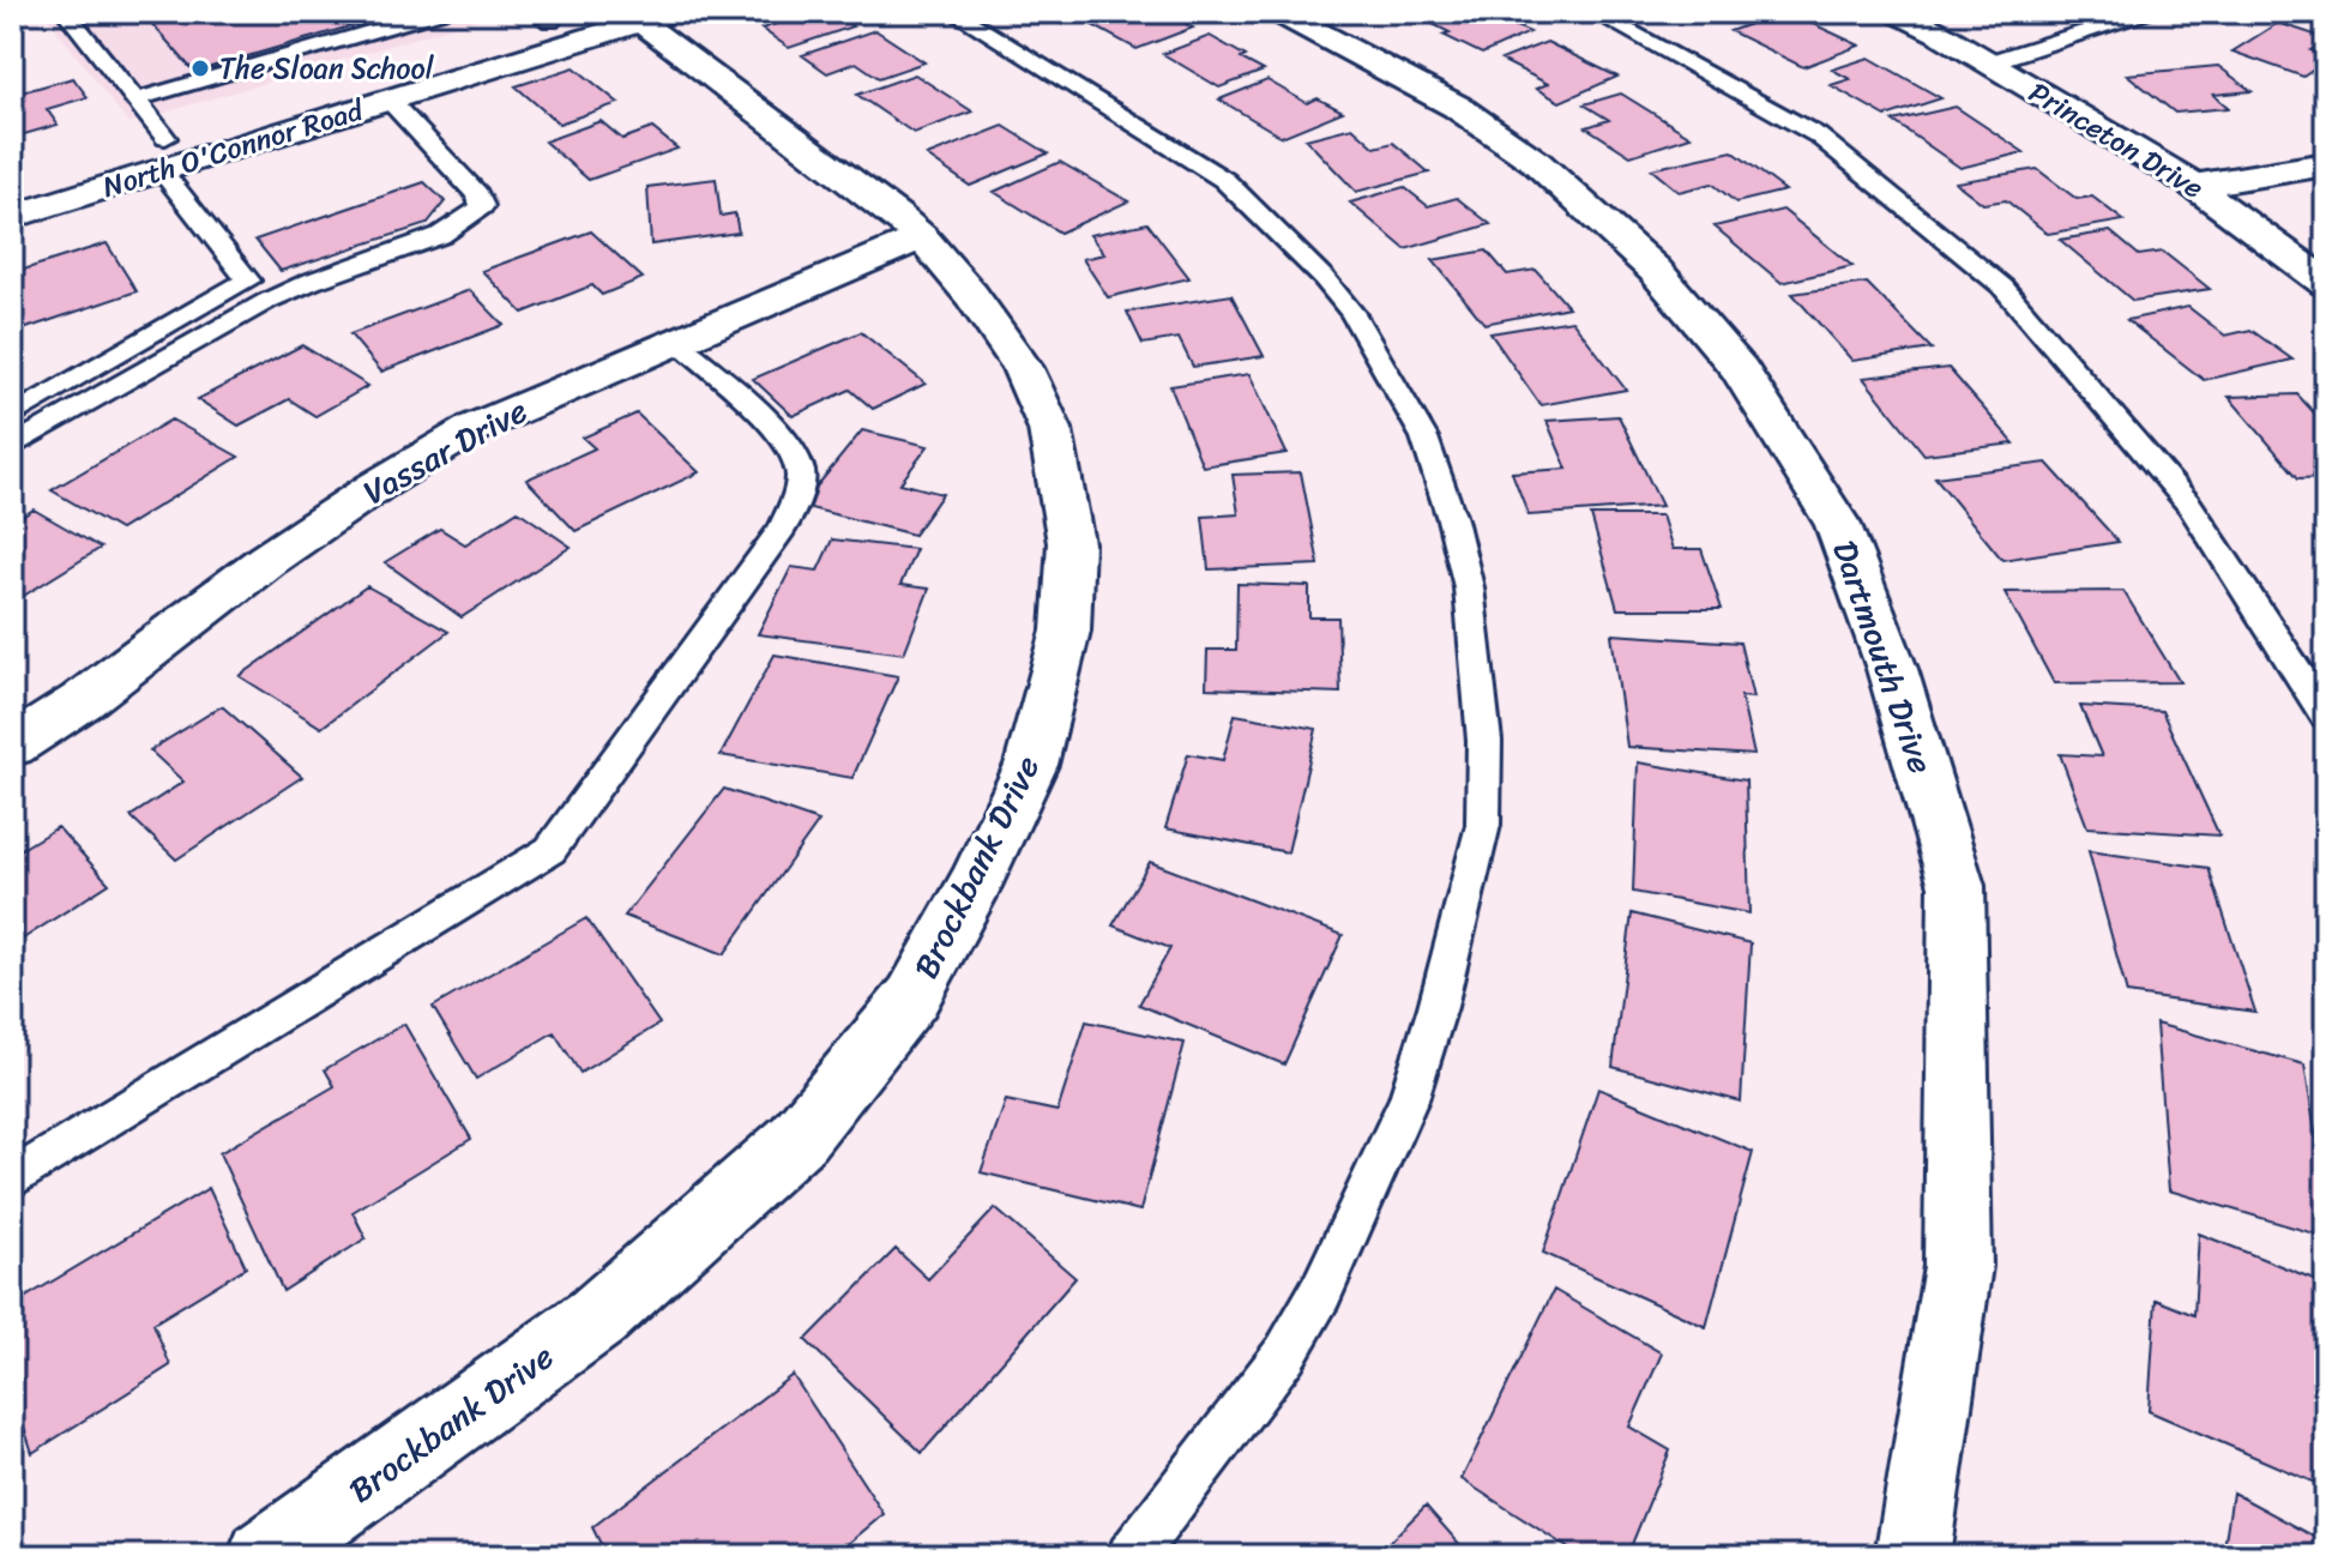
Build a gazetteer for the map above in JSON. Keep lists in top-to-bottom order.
{
  "streets": {
    "street": [
      "Princeton Drive",
      "North O'Connor Road",
      "Vassar Drive",
      "Dartmouth Drive",
      "Brockbank Drive"
    ]
  },
  "crossings": [
    ["North O'Connor Road", "Brockbank Drive"],
    ["Vassar Drive", "Brockbank Drive"]
  ],
  "places": ["The Sloan School"]
}
